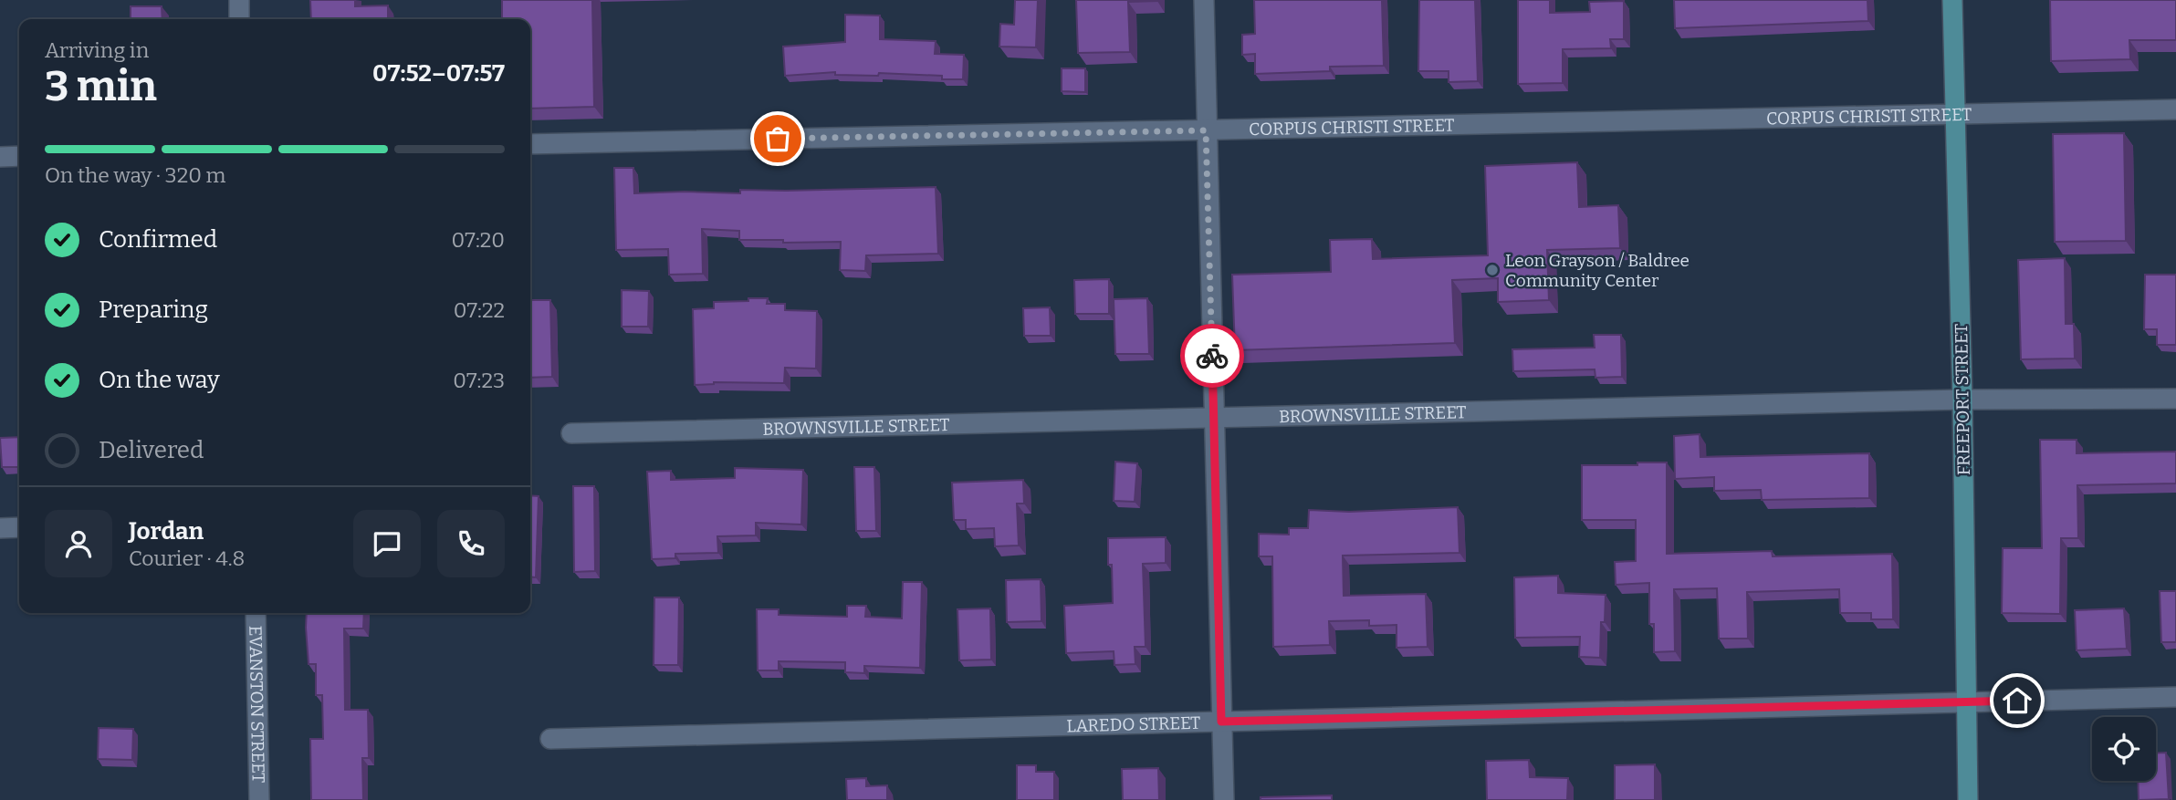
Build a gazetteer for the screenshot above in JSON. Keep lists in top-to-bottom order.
{
  "streets": {
    "main road": ["FREEPORT STREET"],
    "street": [
      "CORPUS CHRISTI STREET",
      "BROWNSVILLE STREET",
      "EVANSTON STREET",
      "LAREDO STREET"
    ]
  },
  "crossings": [
    ["CORPUS CHRISTI STREET", "FREEPORT STREET"],
    ["FREEPORT STREET", "BROWNSVILLE STREET"],
    ["FREEPORT STREET", "LAREDO STREET"]
  ],
  "places": ["Leon Grayson / Baldree Community Center"],
  "page": {
    "heading": ["3 min", "Arriving in", "07:52–07:57"],
    "panel": ["Jordan", "Courier · 4.8"],
    "bar": "On the way · 320 m",
    "list": [
      ["Confirmed", "07:20"],
      ["Preparing", "07:22"],
      ["On the way", "07:23"],
      "Delivered"
    ]
  }
}
